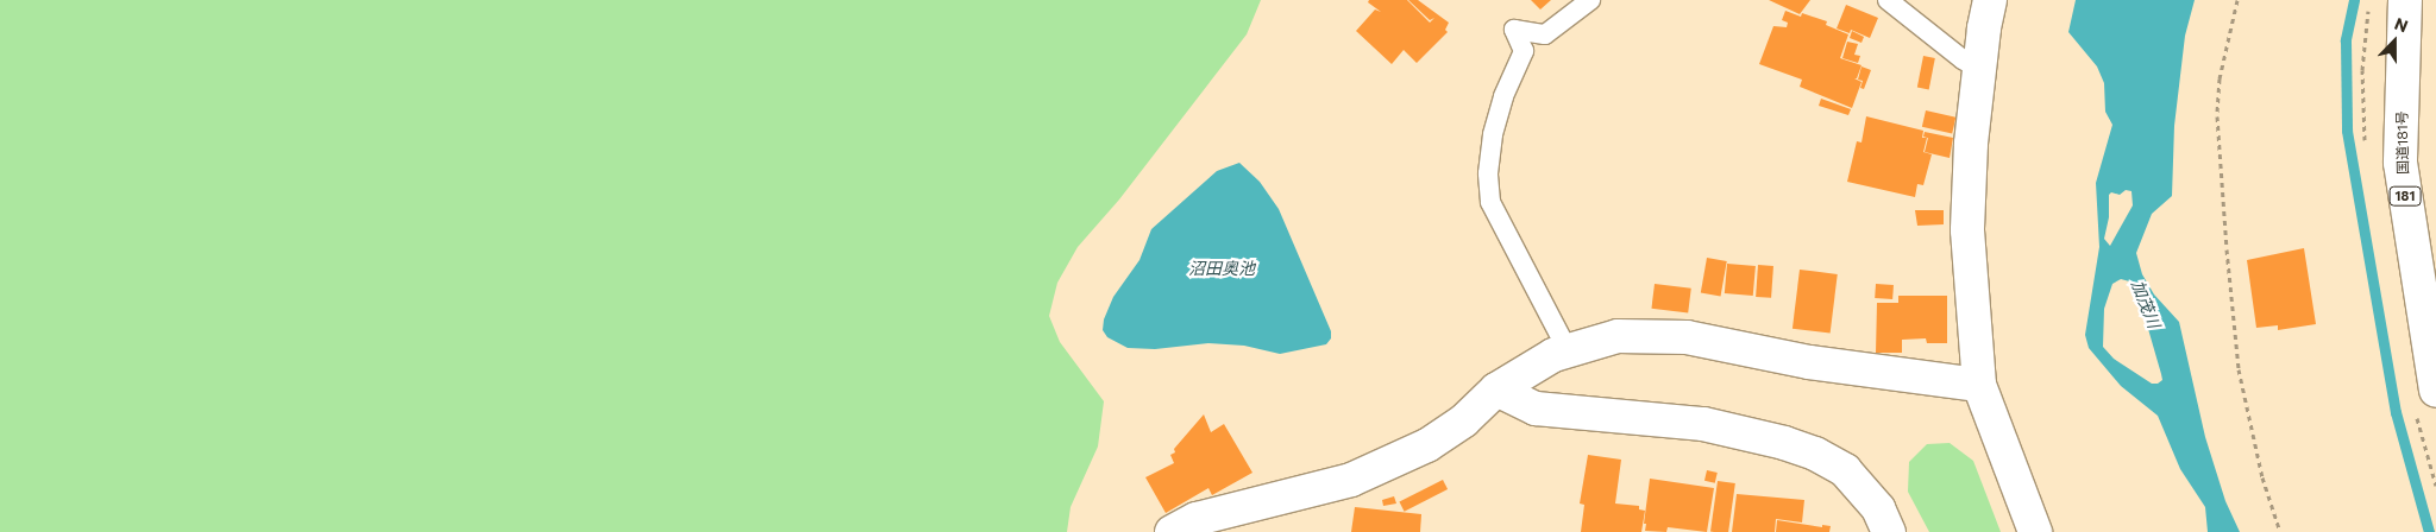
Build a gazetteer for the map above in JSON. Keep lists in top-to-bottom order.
{
  "streets": {
    "main road": ["国道181号", "181"]
  },
  "water": ["沼田奥池", "加茂川"],
  "north": "top"
}
